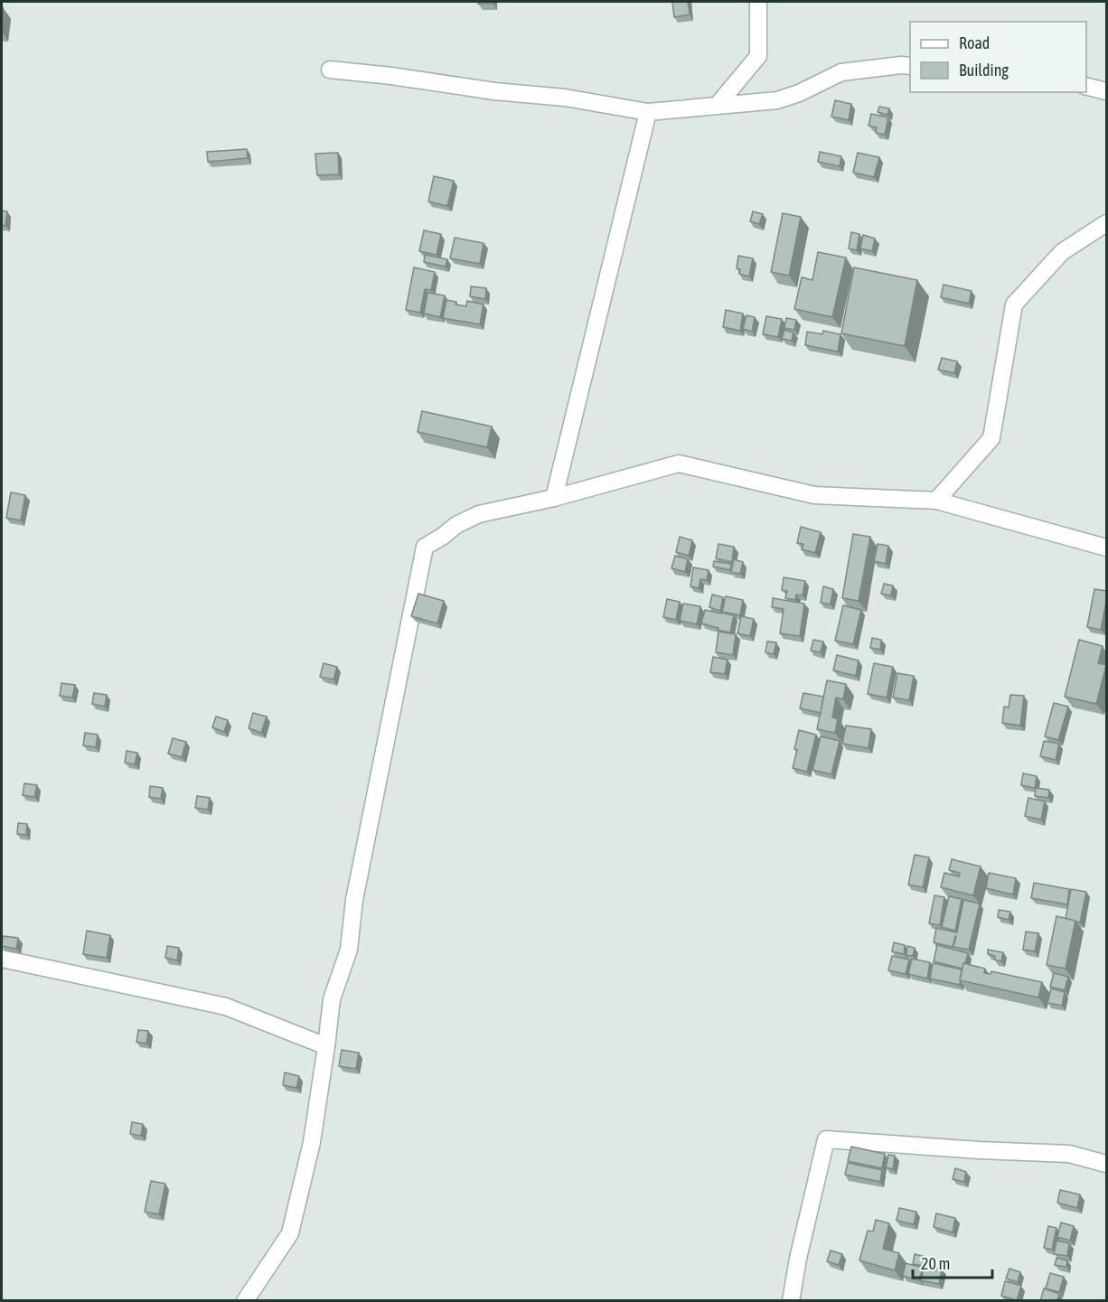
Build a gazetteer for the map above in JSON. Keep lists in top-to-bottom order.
{
  "legend": ["Road", "Building"],
  "scale_bar": "20 m"
}
